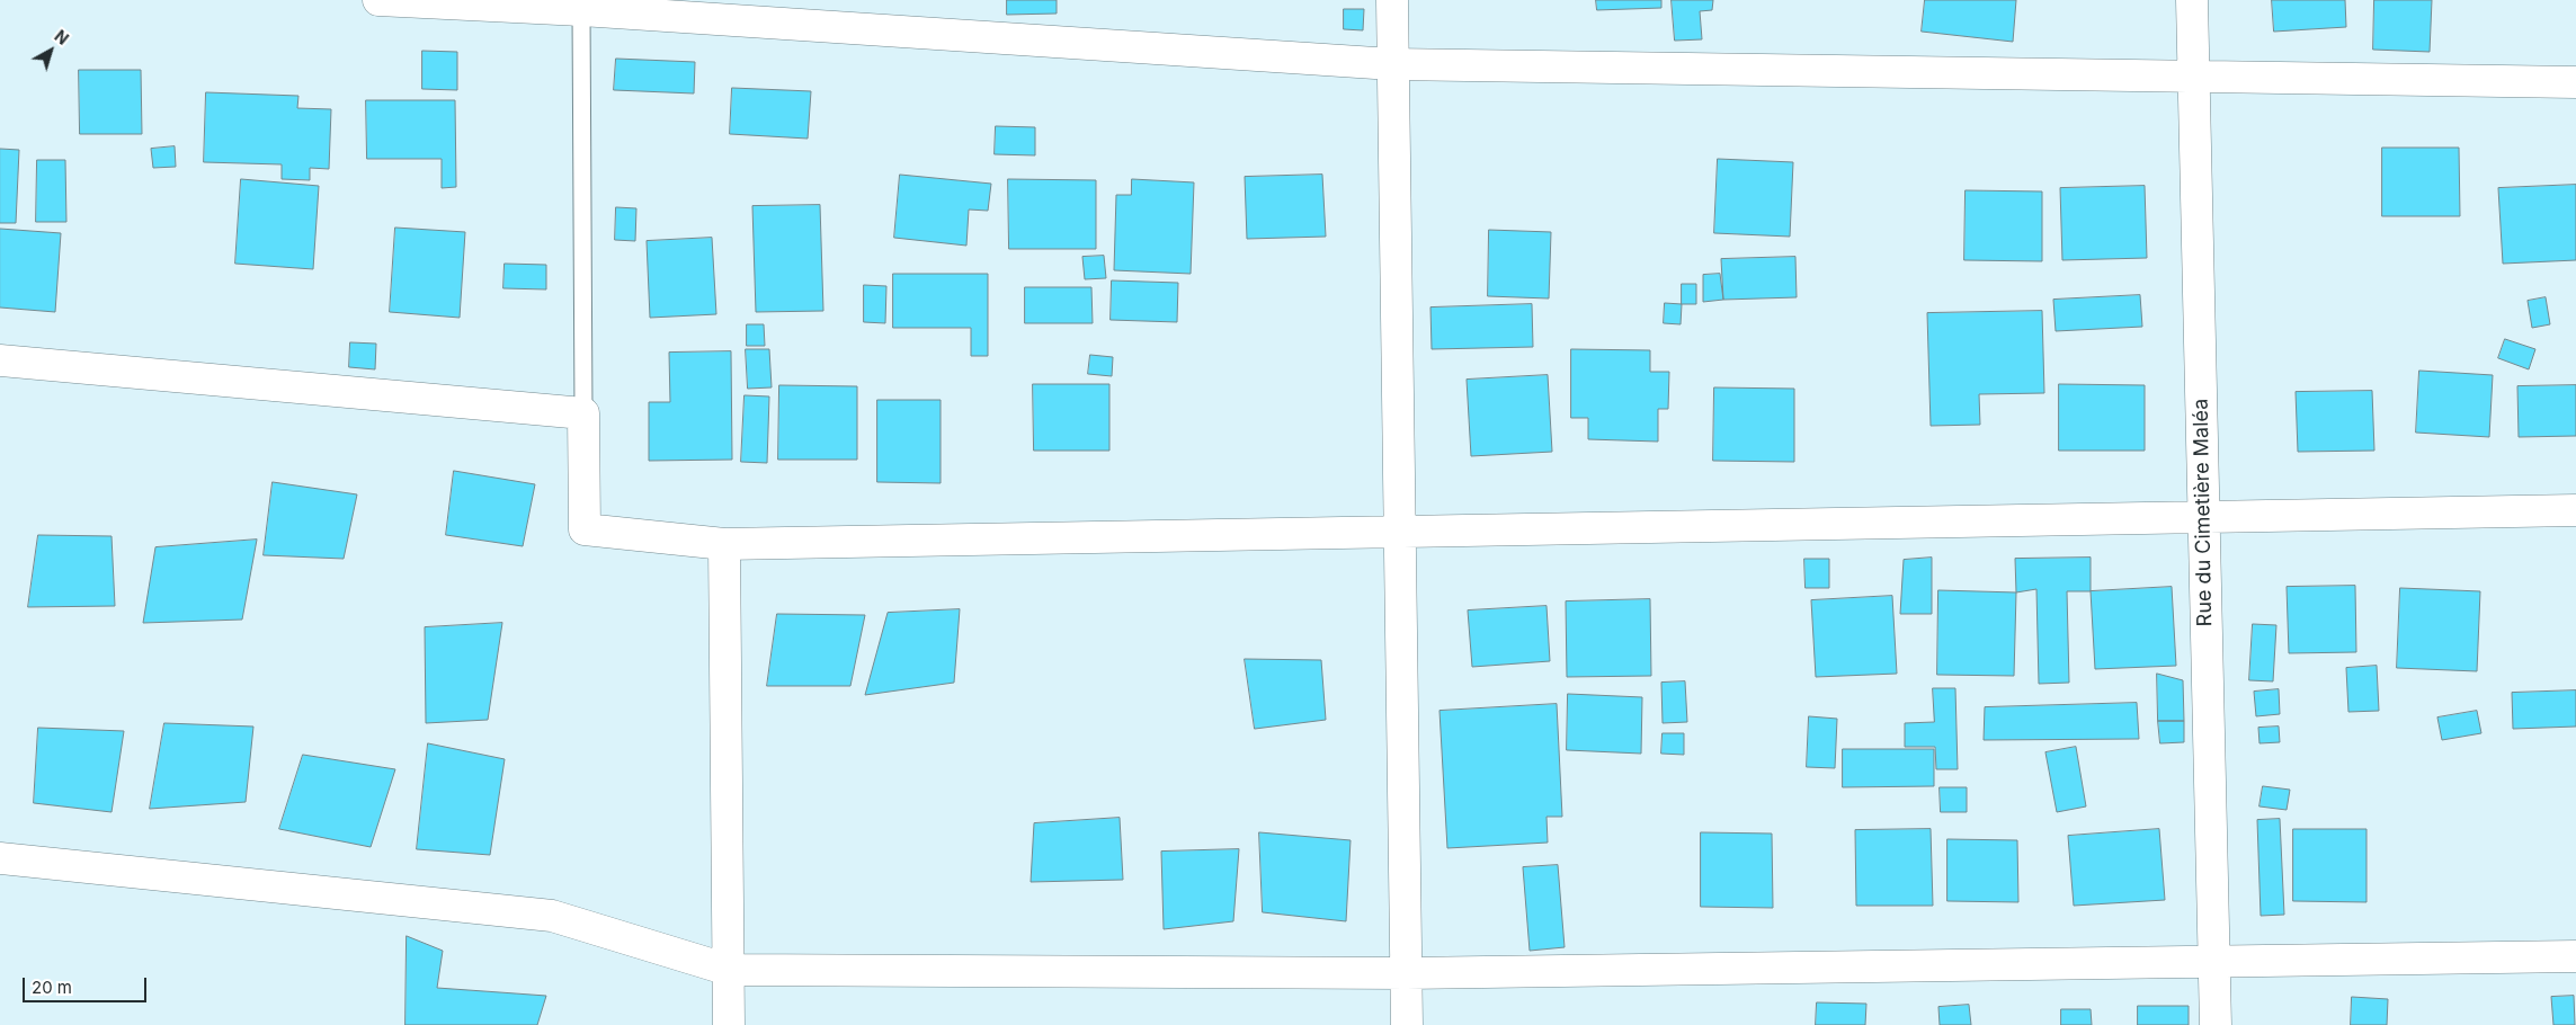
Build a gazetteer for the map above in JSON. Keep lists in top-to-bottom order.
{
  "streets": {
    "street": ["Rue du Cimetière Maléa"]
  },
  "scale_bar": "20 m",
  "north": "top right"
}
